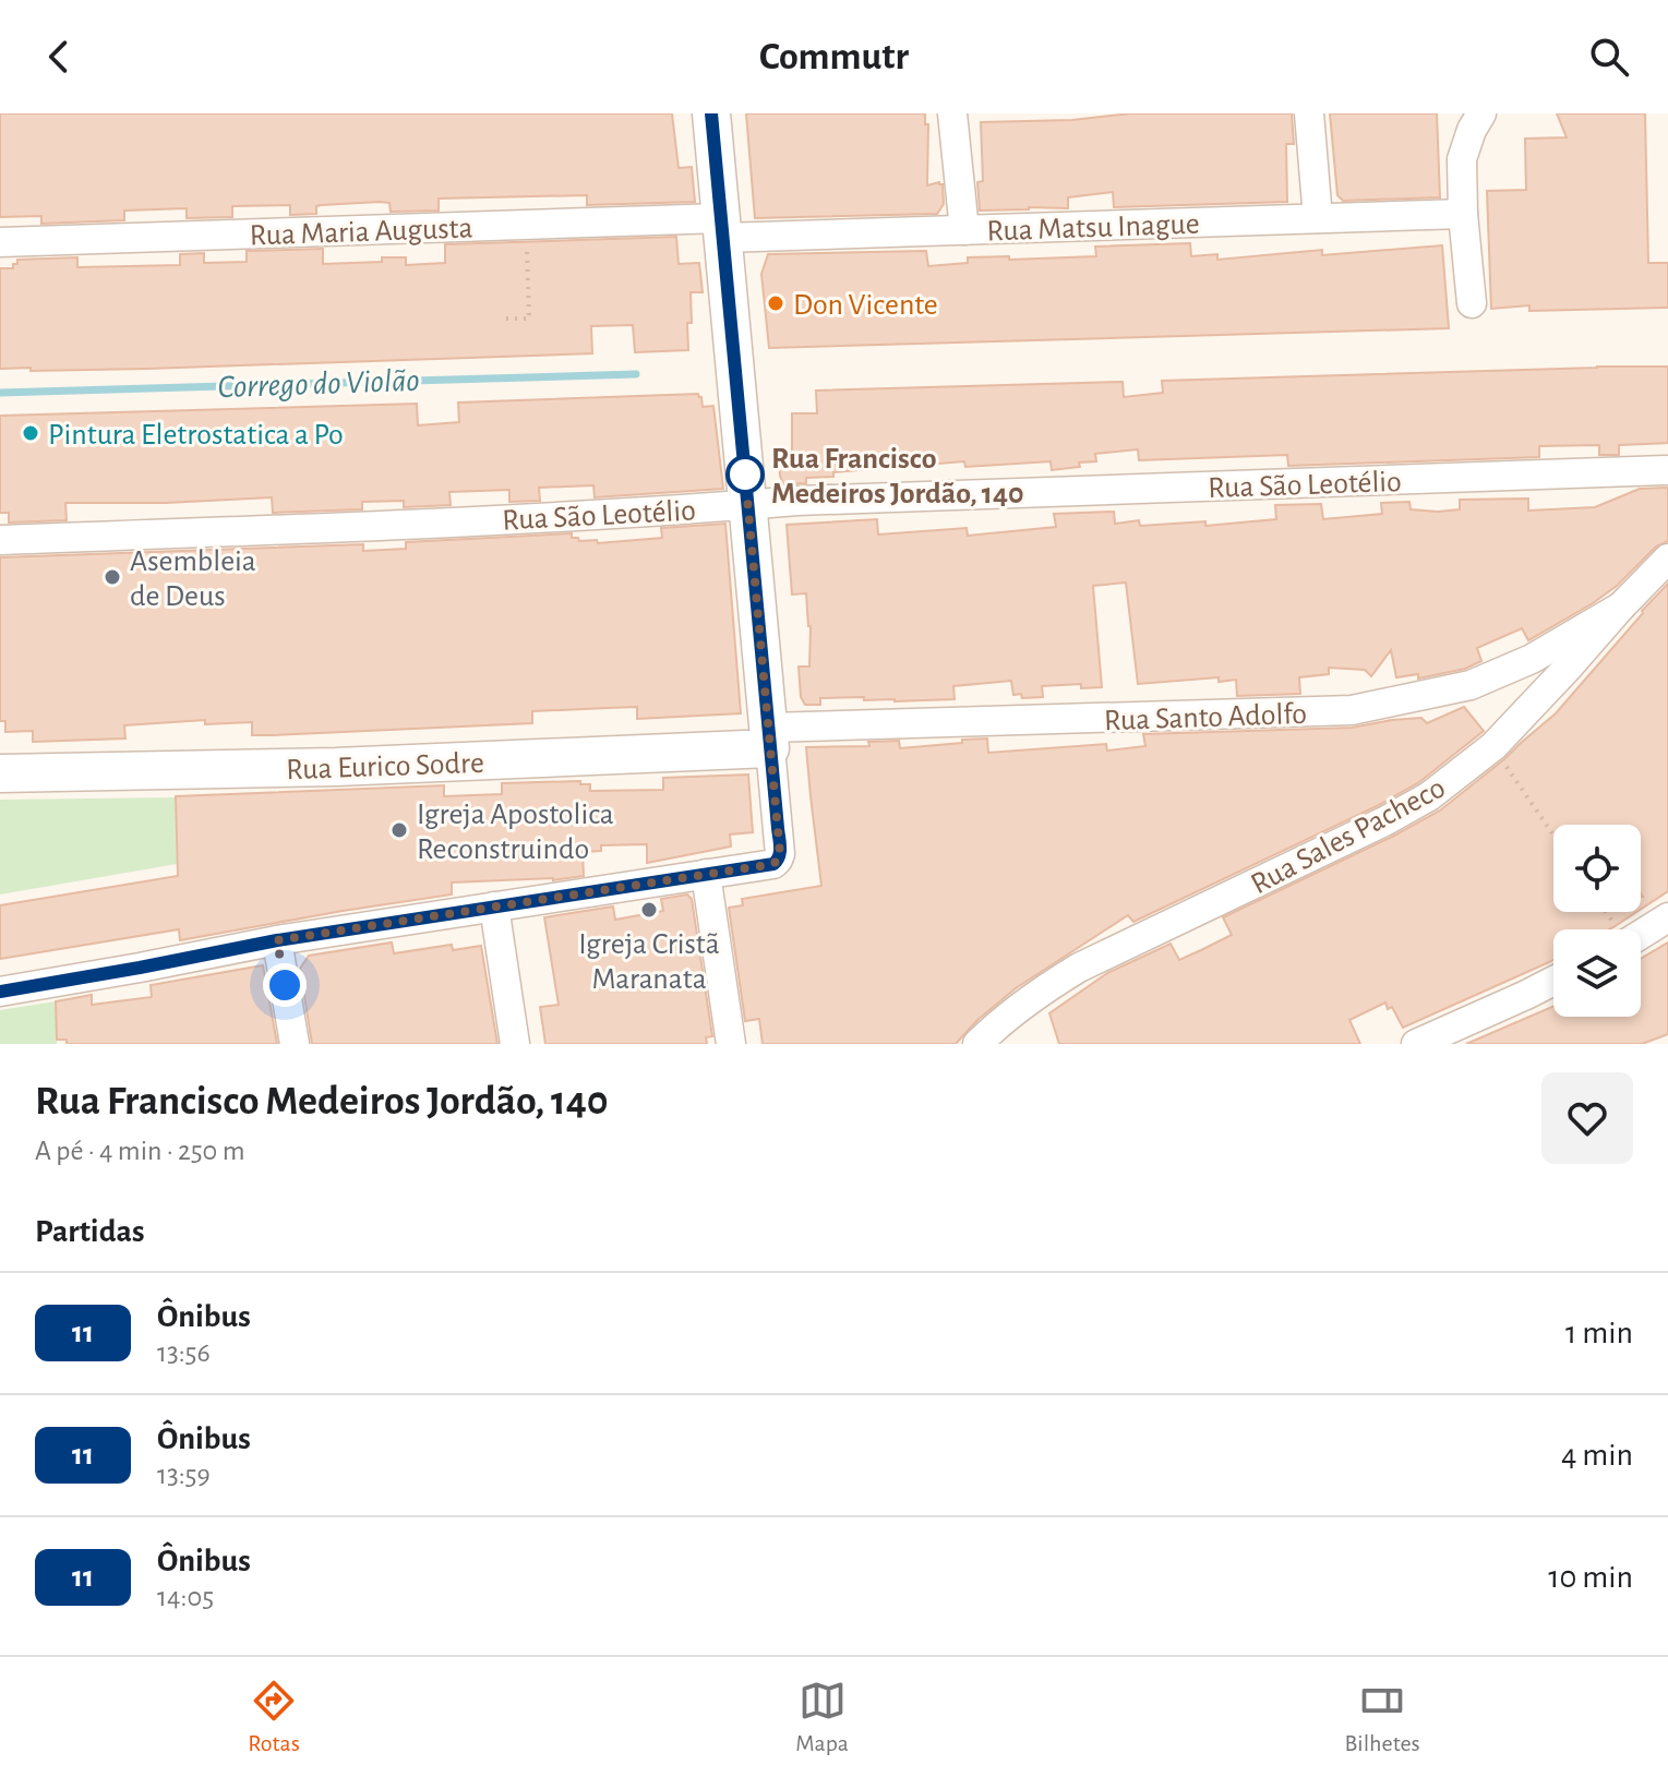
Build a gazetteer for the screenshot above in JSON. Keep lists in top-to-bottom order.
{
  "streets": {
    "street": [
      "Rua Matsu Inague",
      "Rua Maria Augusta",
      "Rua São Leotélio",
      "Rua Santo Adolfo",
      "Rua Eurico Sodre",
      "Rua Sales Pacheco"
    ]
  },
  "crossings": [
    ["Rua Matsu Inague", "Rua Maria Augusta"],
    ["Rua Santo Adolfo", "Rua Eurico Sodre"],
    ["Rua Santo Adolfo", "Rua Sales Pacheco"]
  ],
  "water": ["Corrego do Violão"],
  "places": [
    "Don Vicente",
    "Pintura Eletrostatica a Po",
    "Rua Francisco Medeiros Jordão, 140",
    "Asembleia de Deus",
    "Igreja Apostolica Reconstruindo",
    "Igreja Cristã Maranata"
  ],
  "lines": ["bus line 11"],
  "page": {
    "header": "Commutr",
    "heading": [
      ["Rua Francisco Medeiros Jordão, 140", "A pé · 4 min · 250 m"],
      "Partidas"
    ],
    "list": [
      {
        "mark": "11",
        "name": "Ônibus",
        "note": "13:56",
        "value": "1 min"
      },
      {
        "mark": "11",
        "name": "Ônibus",
        "note": "13:59",
        "value": "4 min"
      },
      {
        "mark": "11",
        "name": "Ônibus",
        "note": "14:05",
        "value": "10 min"
      }
    ],
    "tabs": ["Rotas", "Mapa", "Bilhetes"]
  }
}
